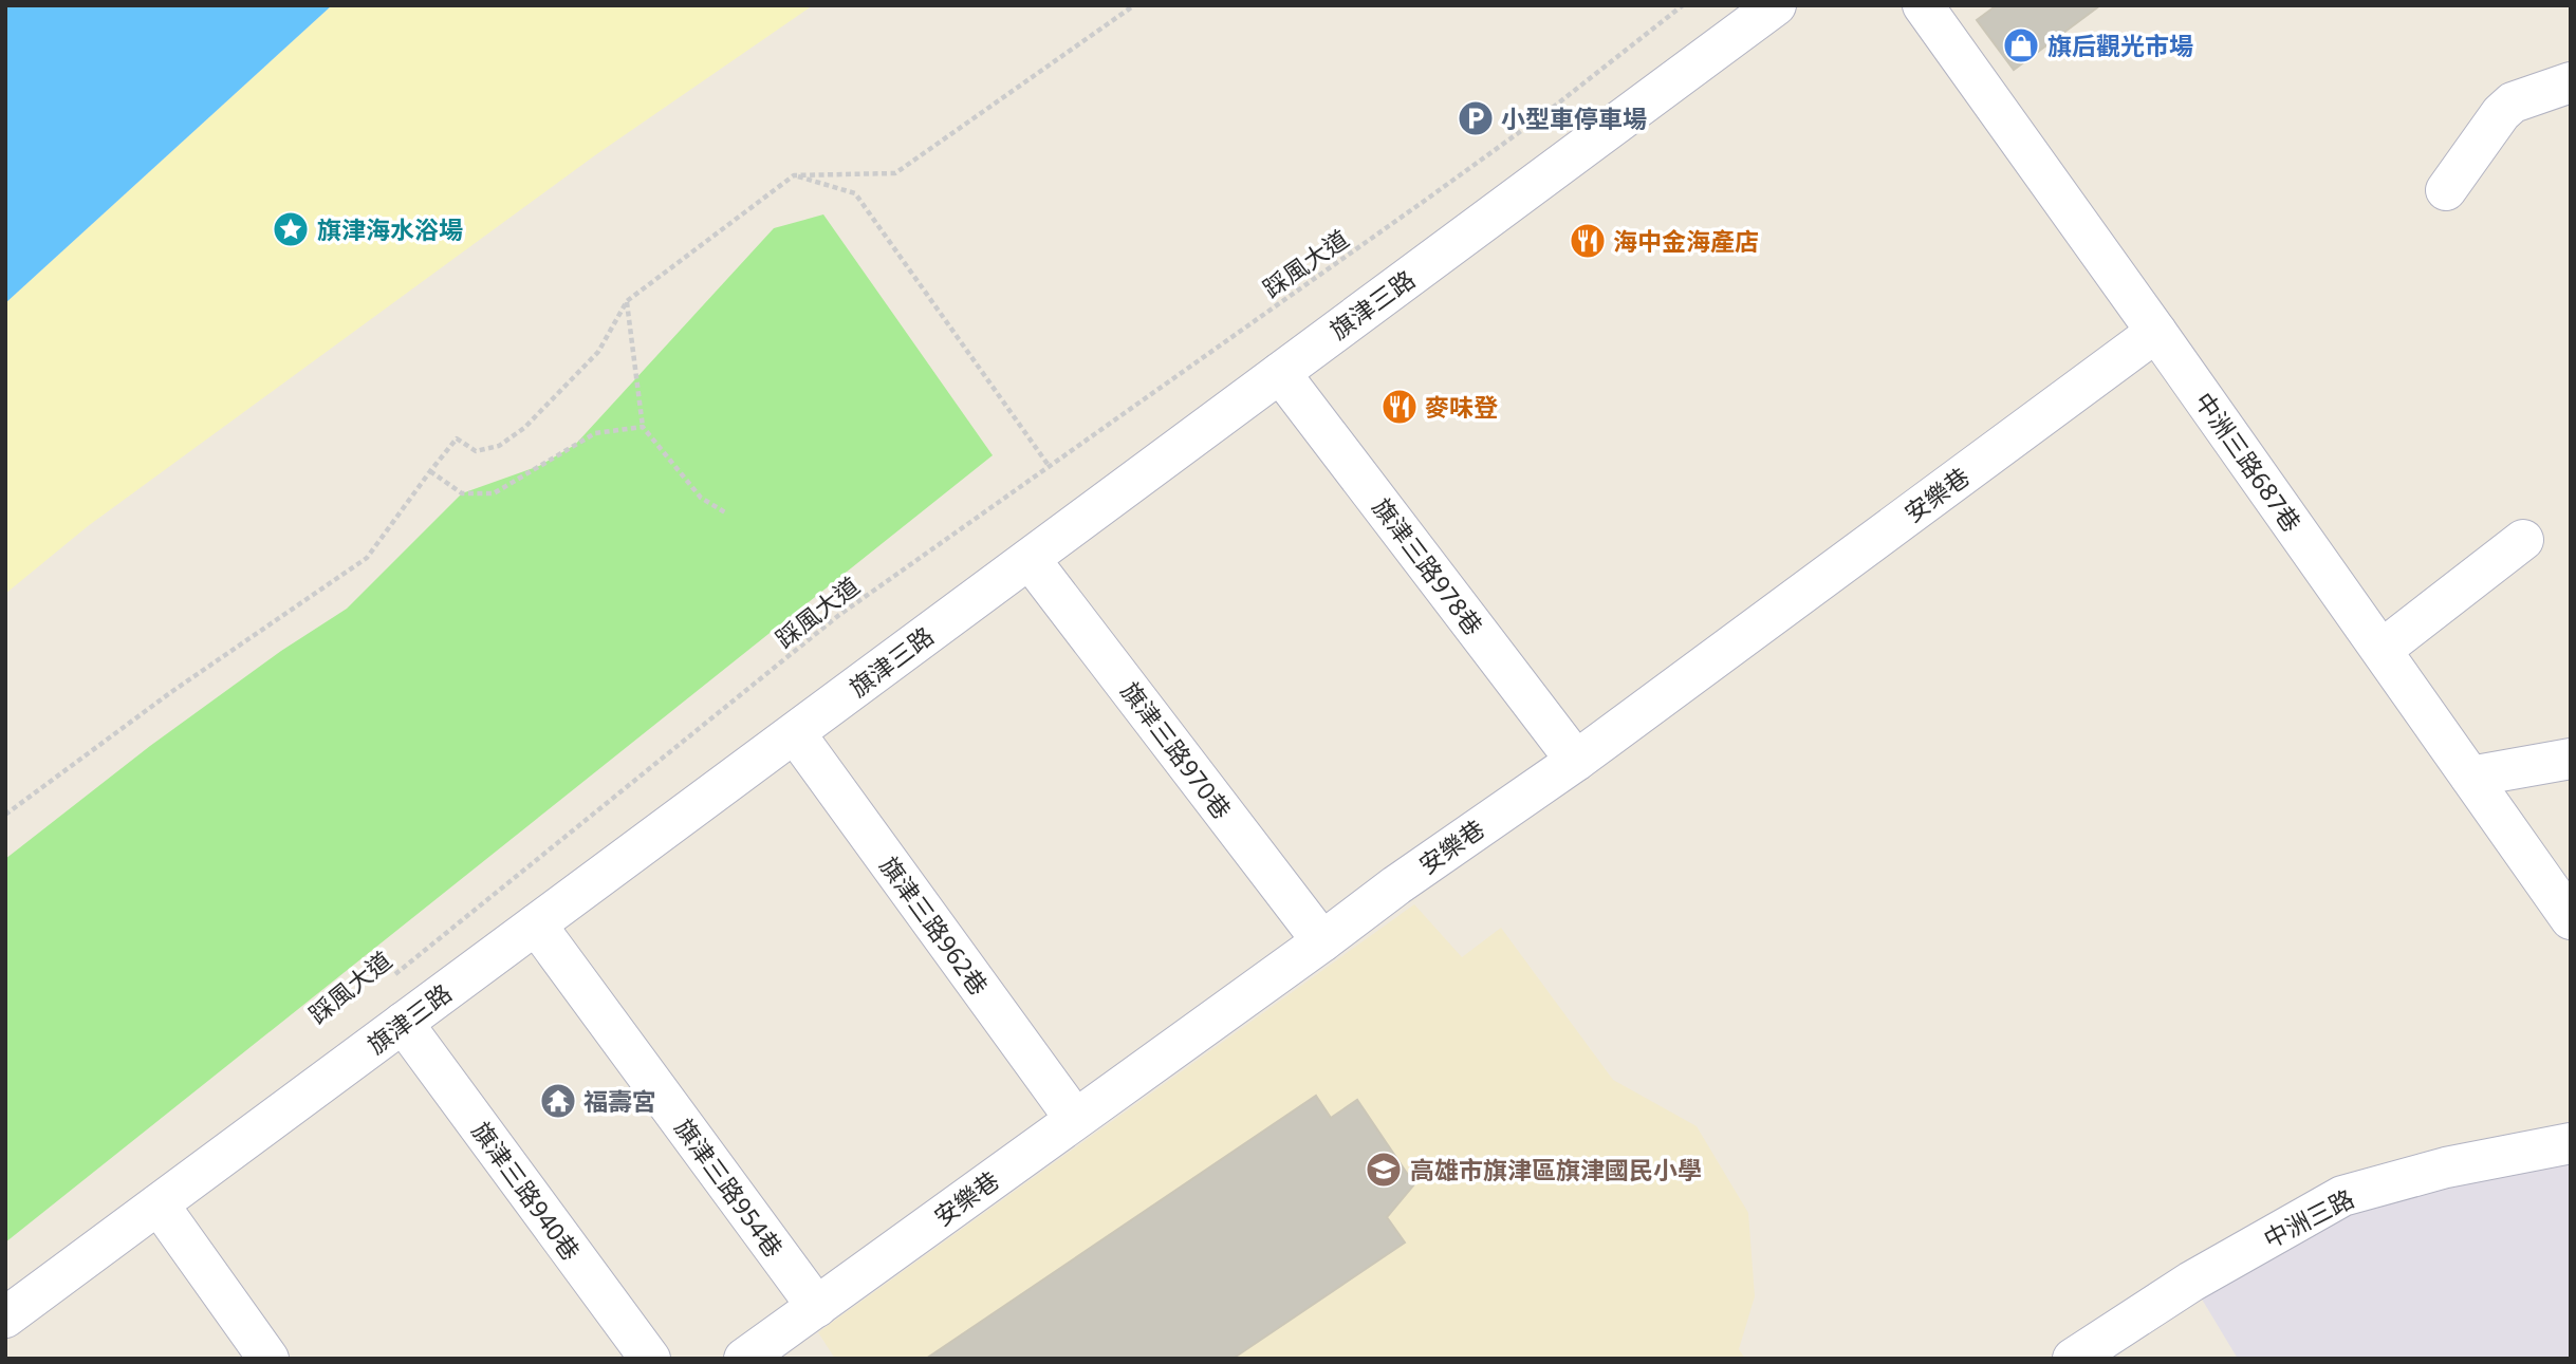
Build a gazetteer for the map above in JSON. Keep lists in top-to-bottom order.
{
  "streets": {
    "street": [
      "旗津三路",
      "中洲三路687巷",
      "安樂巷",
      "旗津三路978巷",
      "旗津三路970巷",
      "旗津三路962巷",
      "旗津三路954巷",
      "旗津三路940巷",
      "中洲三路"
    ],
    "path": ["踩風大道"]
  },
  "crossings": [
    ["旗津三路", "旗津三路978巷"],
    ["旗津三路", "旗津三路970巷"],
    ["旗津三路", "旗津三路962巷"],
    ["旗津三路", "旗津三路954巷"],
    ["旗津三路", "旗津三路940巷"],
    ["中洲三路687巷", "安樂巷"],
    ["安樂巷", "旗津三路978巷"],
    ["安樂巷", "旗津三路970巷"],
    ["安樂巷", "旗津三路962巷"],
    ["安樂巷", "旗津三路954巷"]
  ],
  "places": {
    "shop": ["旗后觀光市場"],
    "parking": ["小型車停車場"],
    "place": ["旗津海水浴場"],
    "restaurant": ["海中金海產店", "麥味登"],
    "temple": ["福壽宮"],
    "school or university": ["高雄市旗津區旗津國民小學"]
  }
}
